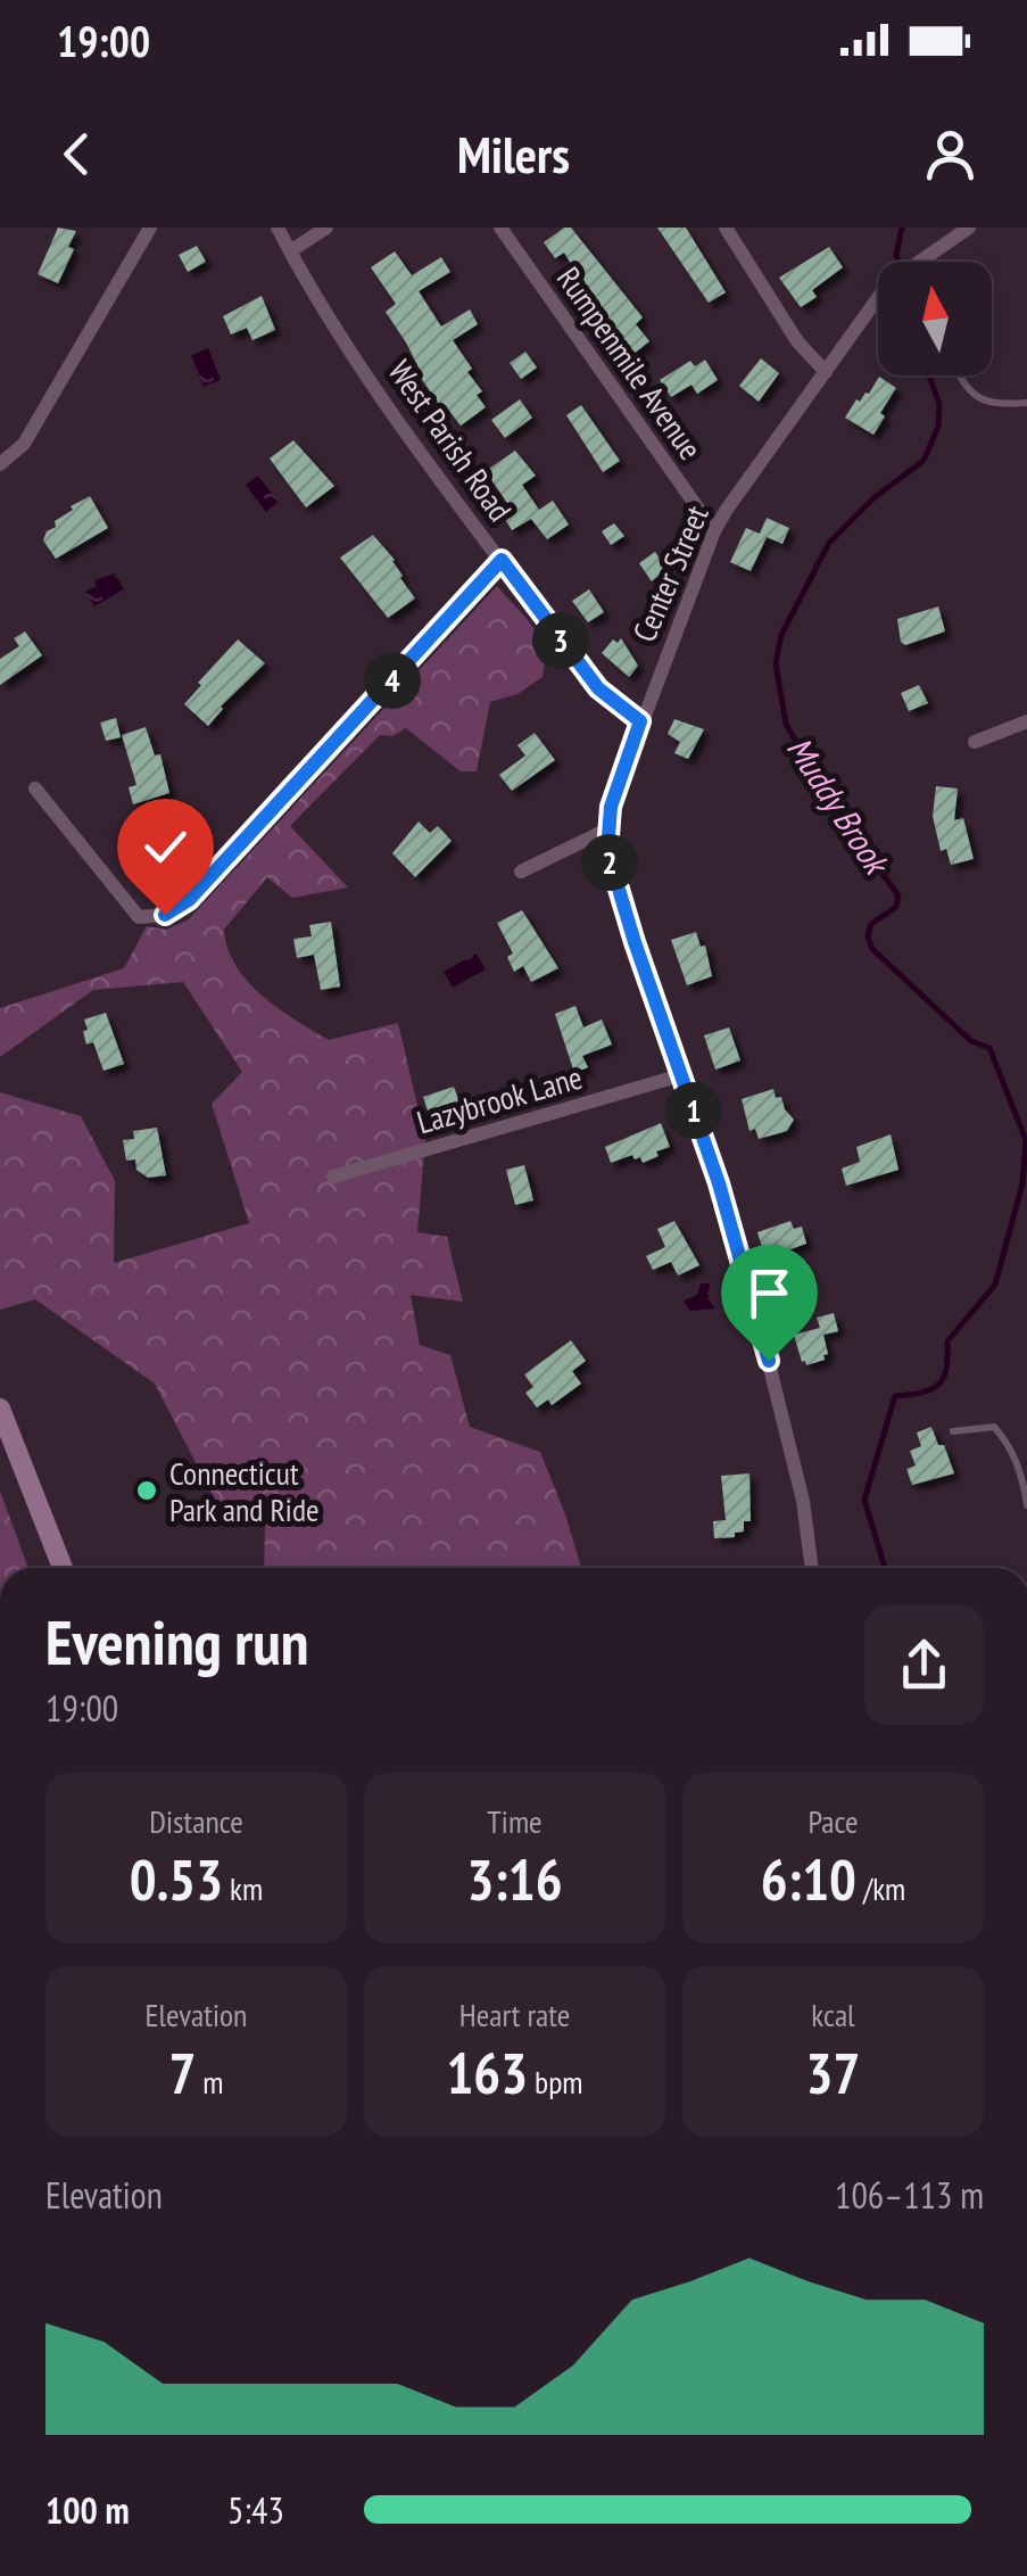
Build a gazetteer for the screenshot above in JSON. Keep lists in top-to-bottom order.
{
  "streets": {
    "street": [
      "Rumpenmile Avenue",
      "West Parish Road",
      "Center Street",
      "Lazybrook Lane"
    ]
  },
  "crossings": [
    ["Rumpenmile Avenue", "Center Street"],
    ["West Parish Road", "Center Street"],
    ["Center Street", "Lazybrook Lane"]
  ],
  "water": ["Muddy Brook"],
  "places": ["Connecticut Park and Ride"],
  "north": "top",
  "page": {
    "status": "19:00",
    "header": "Milers",
    "pins": [
      "3",
      "4",
      "2",
      "1"
    ],
    "heading": ["Evening run", "19:00"],
    "stats": [
      ["Distance", "0.53 km"],
      ["Time", "3:16"],
      ["Pace", "6:10 /km"],
      ["Elevation", "7 m"],
      ["Heart rate", "163 bpm"],
      ["kcal", "37"]
    ],
    "chart": ["Elevation", "106–113 m"],
    "list": [
      {
        "name": "100 m",
        "note": "5:43"
      }
    ]
  }
}
